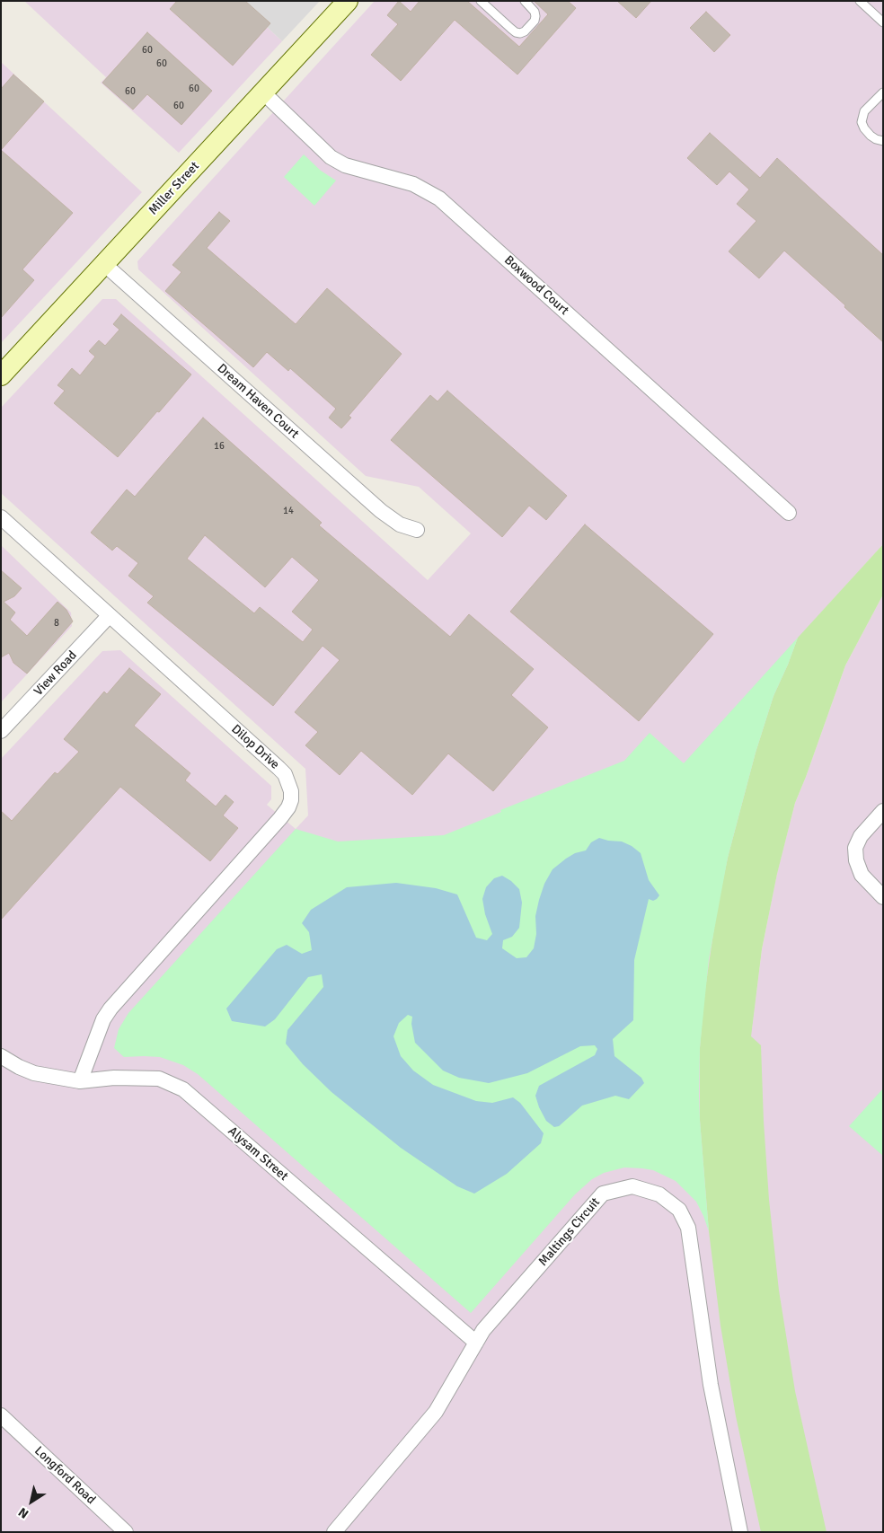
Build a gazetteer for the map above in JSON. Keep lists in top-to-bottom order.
{
  "streets": {
    "street": [
      "Miller Street",
      "Boxwood Court",
      "Dream Haven Court",
      "View Road",
      "Dilop Drive",
      "Alysam Street",
      "Maltings Circuit",
      "Longford Road"
    ]
  },
  "crossings": [
    ["Miller Street", "Boxwood Court"],
    ["Miller Street", "Dream Haven Court"],
    ["View Road", "Dilop Drive"],
    ["Dilop Drive", "Alysam Street"],
    ["Alysam Street", "Maltings Circuit"]
  ],
  "house_numbers": [
    "60",
    "60",
    "60",
    "60",
    "60",
    "16",
    "14",
    "8"
  ],
  "north": "bottom left"
}
